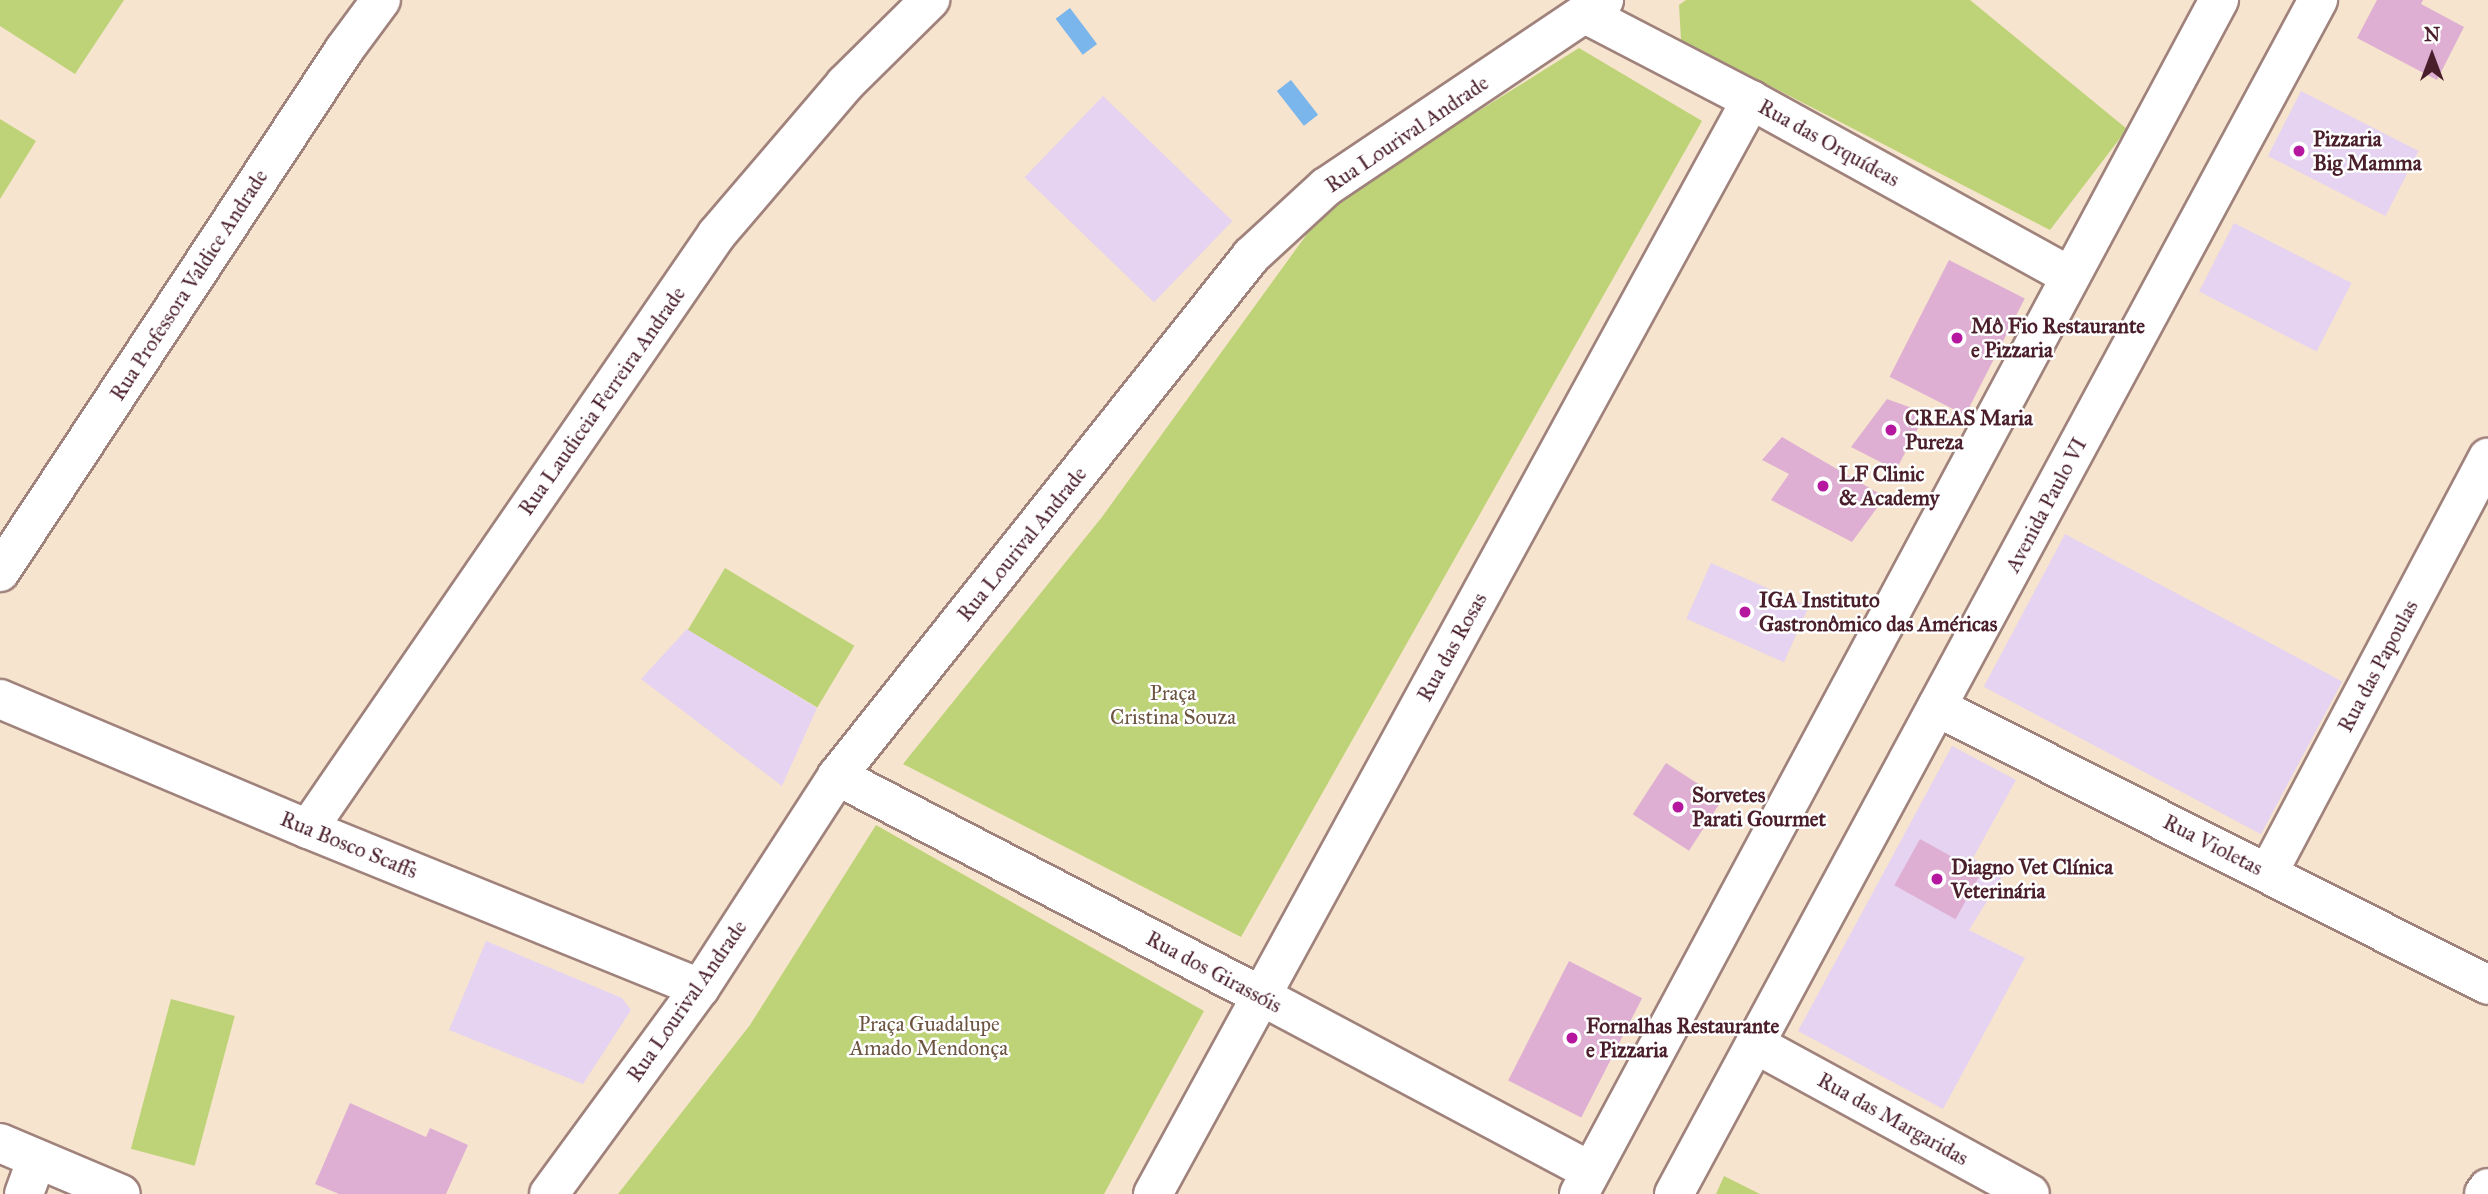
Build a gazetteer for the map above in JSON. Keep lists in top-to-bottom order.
{
  "streets": {
    "street": [
      "Rua Lourival Andrade",
      "Rua das Orquídeas",
      "Rua Professora Valdice Andrade",
      "Rua Laudiceia Ferreira Andrade",
      "Avenida Paulo VI",
      "Rua das Rosas",
      "Rua das Papoulas",
      "Rua Bosco Scaffs",
      "Rua Violetas",
      "Rua dos Girassóis",
      "Rua das Margaridas"
    ]
  },
  "crossings": [
    ["Rua Lourival Andrade", "Rua das Orquídeas"],
    ["Rua Lourival Andrade", "Rua Bosco Scaffs"],
    ["Rua Lourival Andrade", "Rua dos Girassóis"],
    ["Rua das Orquídeas", "Rua das Rosas"],
    ["Rua Laudiceia Ferreira Andrade", "Rua Bosco Scaffs"],
    ["Avenida Paulo VI", "Rua Violetas"],
    ["Avenida Paulo VI", "Rua das Margaridas"],
    ["Rua das Rosas", "Rua dos Girassóis"],
    ["Rua das Papoulas", "Rua Violetas"]
  ],
  "parks": ["Praça Cristina Souza", "Praça Guadalupe Amado Mendonça"],
  "places": [
    "Pizzaria Big Mamma",
    "Mô Fio Restaurante e Pizzaria",
    "CREAS Maria Pureza",
    "LF Clinic & Academy",
    "IGA Instituto Gastronômico das Américas",
    "Sorvetes Parati Gourmet",
    "Diagno Vet Clínica Veterinária",
    "Fornalhas Restaurante e Pizzaria"
  ],
  "north": "top"
}
